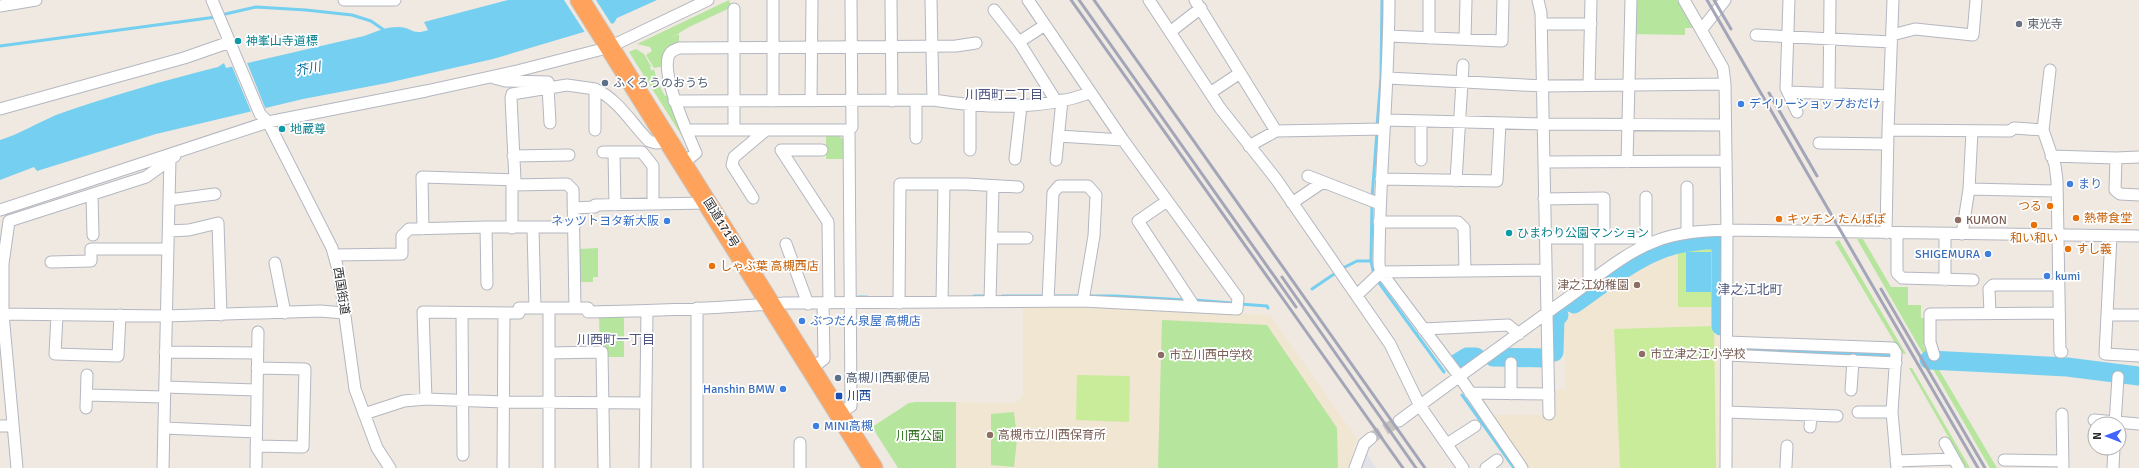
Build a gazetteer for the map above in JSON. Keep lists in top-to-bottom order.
{
  "streets": {
    "highway": ["国道171号"],
    "street": ["西国街道"]
  },
  "districts": ["川西町二丁目", "津之江北町", "川西町一丁目"],
  "water": ["芥川"],
  "parks": ["川西公園"],
  "places": {
    "other": [
      "東光寺",
      "神峯山寺道標",
      "ふくろうのおうち",
      "デイリーショップおだけ",
      "地蔵尊",
      "まり",
      "つる",
      "熱帯食堂",
      "キッチン たんぽぽ",
      "KUMON",
      "ネッツトヨタ新大阪",
      "和い和い",
      "ひまわり公園マンション",
      "すし義",
      "SHIGEMURA",
      "しゃぶ葉 高槻西店",
      "kumi",
      "津之江幼稚園",
      "ぶつだん泉屋 高槻店",
      "市立津之江小学校",
      "市立川西中学校",
      "高槻川西郵便局",
      "Hanshin BMW",
      "MINI高槻",
      "高槻市立川西保育所"
    ],
    "transit": ["川西"]
  },
  "north": "left"
}
